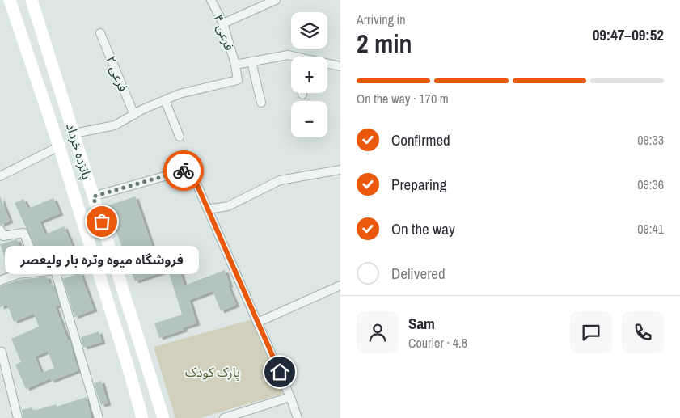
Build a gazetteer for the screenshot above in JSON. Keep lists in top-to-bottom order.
{
  "streets": {
    "main road": ["پانزده خرداد"],
    "street": ["فرعی ۴", "فرعی ۲"]
  },
  "parks": ["پارک کودک"],
  "places": ["فروشگاه میوه وتره بار ولیعصر"],
  "page": {
    "heading": ["2 min", "Arriving in", "09:47–09:52"],
    "panel": ["Sam", "Courier · 4.8"],
    "map_buttons": ["+", "−"],
    "bar": "On the way · 170 m",
    "list": [
      ["Confirmed", "09:33"],
      ["Preparing", "09:36"],
      ["On the way", "09:41"],
      "Delivered"
    ],
    "bubble": "فروشگاه میوه وتره بار ولیعصر"
  }
}
